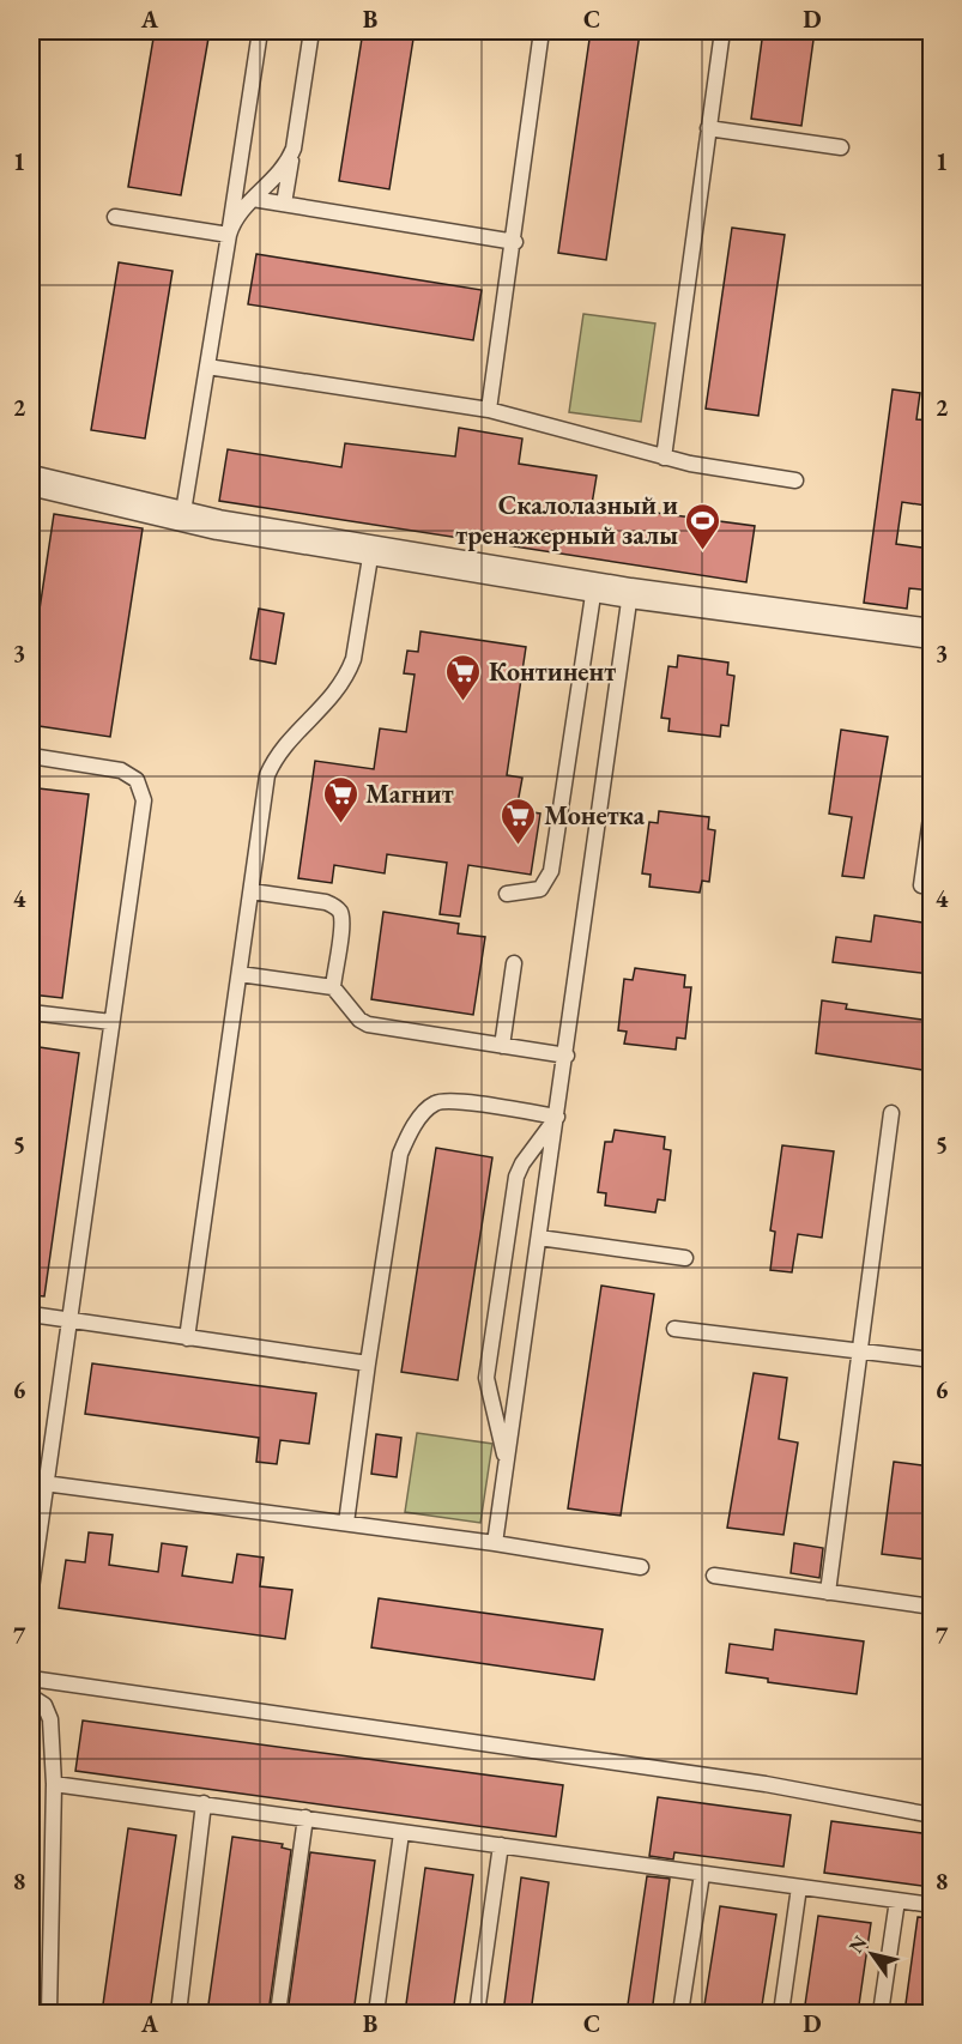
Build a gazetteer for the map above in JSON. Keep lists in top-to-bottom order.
{
  "places": {
    "sports": ["Скалолазный и тренажерный залы"],
    "supermarket": ["Континент", "Магнит", "Монетка"]
  },
  "north": "top left",
  "grid": {
    "columns": [
      "A",
      "B",
      "C",
      "D"
    ],
    "rows": [
      "1",
      "2",
      "3",
      "4",
      "5",
      "6",
      "7",
      "8"
    ]
  }
}
